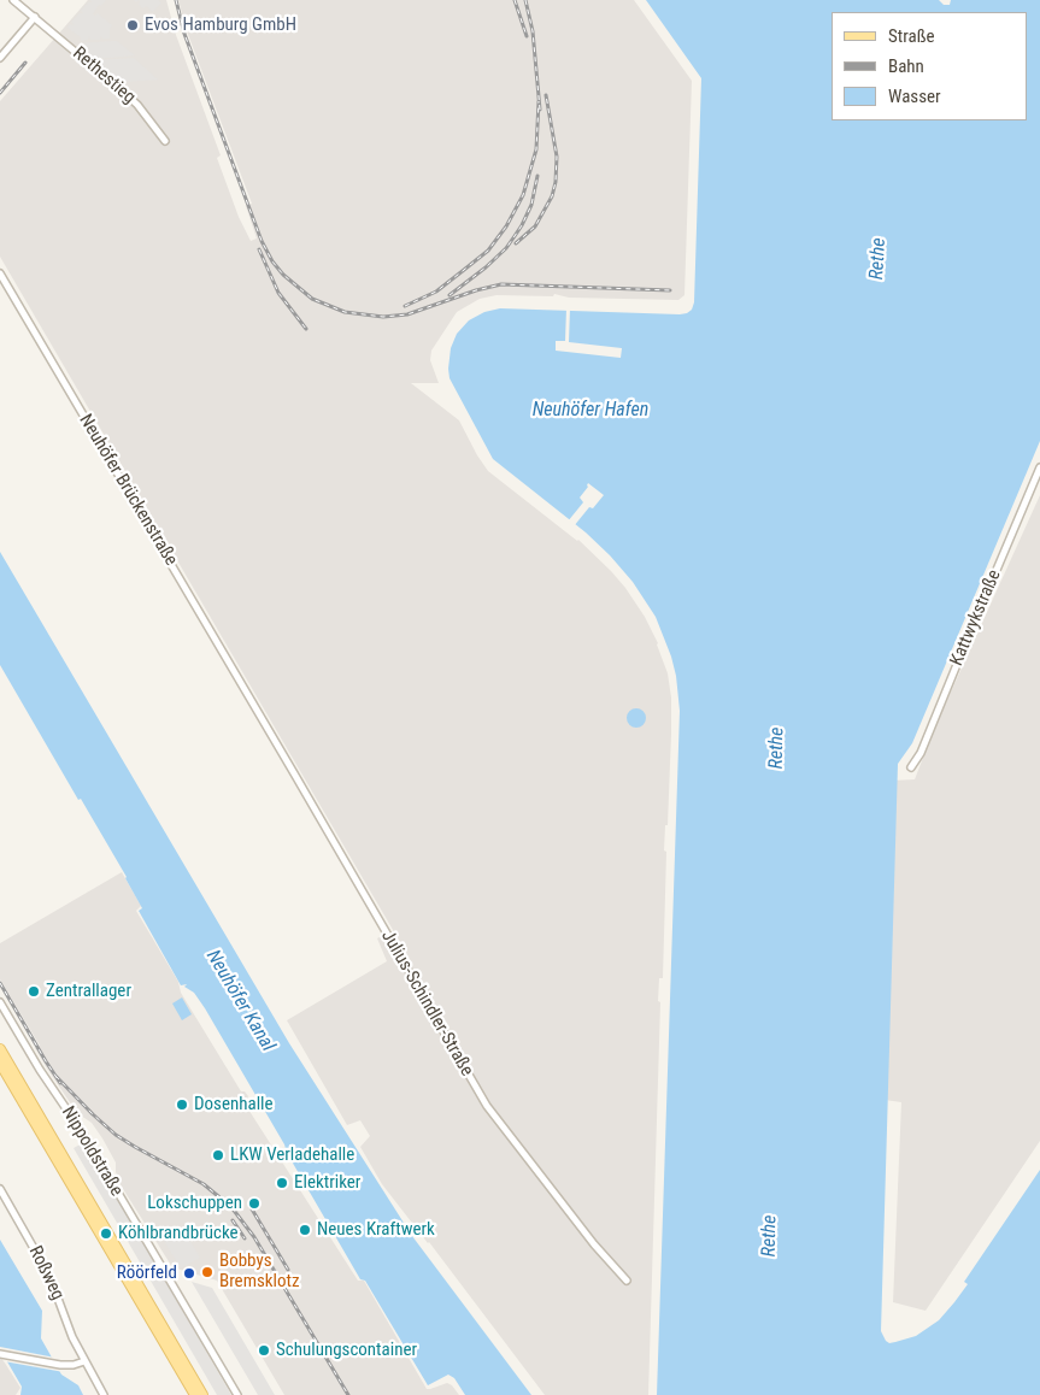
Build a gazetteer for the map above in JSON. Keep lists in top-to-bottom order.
{
  "streets": {
    "street": [
      "Rethestieg",
      "Neuhöfer Brückenstraße",
      "Kattwykstraße",
      "Julius-Schindler-Straße",
      "Nippoldstraße",
      "Roßweg"
    ]
  },
  "crossings": [
    ["Neuhöfer Brückenstraße", "Julius-Schindler-Straße"]
  ],
  "water": ["Rethe", "Neuhöfer Hafen", "Neuhöfer Kanal"],
  "places": [
    "Evos Hamburg GmbH",
    "Zentrallager",
    "Dosenhalle",
    "LKW Verladehalle",
    "Elektriker",
    "Lokschuppen",
    "Neues Kraftwerk",
    "Köhlbrandbrücke",
    "Bobbys Bremsklotz",
    "Röörfeld",
    "Schulungscontainer"
  ],
  "legend": ["Straße", "Bahn", "Wasser"]
}
